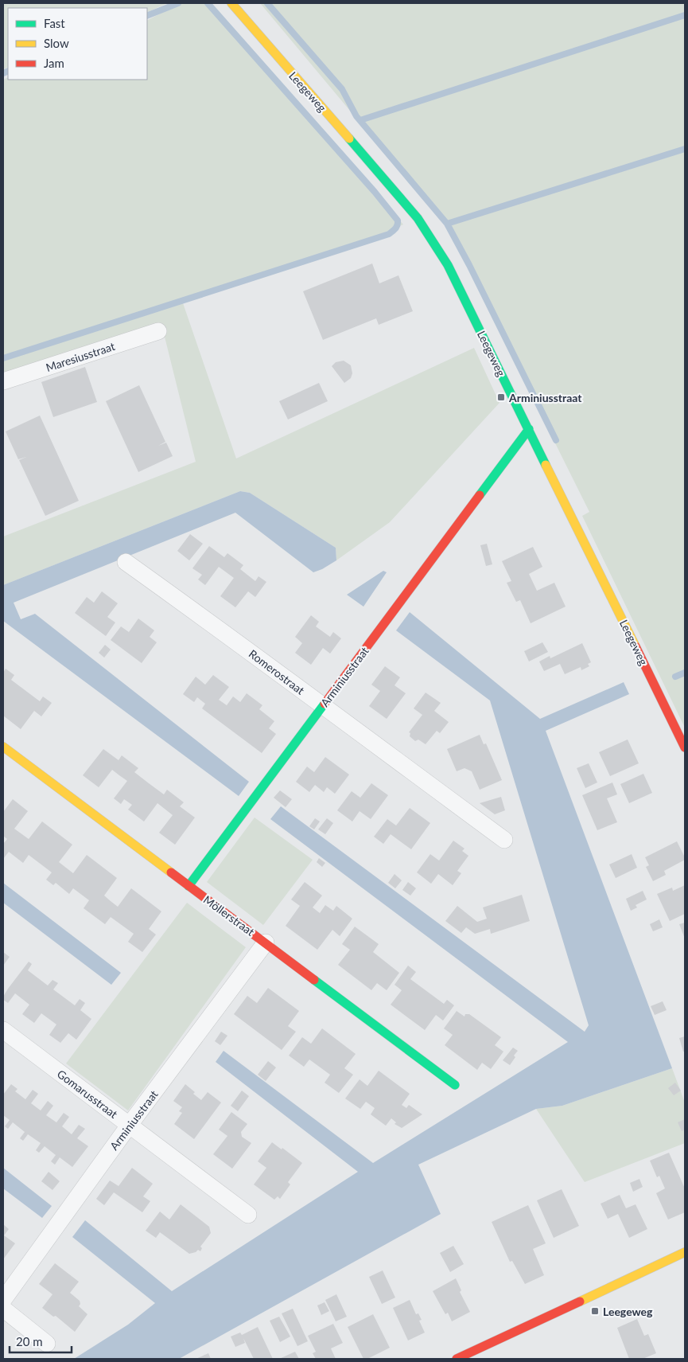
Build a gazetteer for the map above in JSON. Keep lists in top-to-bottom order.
{
  "streets": {
    "street": [
      "Leegeweg",
      "Maresiusstraat",
      "Romerostraat",
      "Arminiusstraat",
      "Möllerstraat",
      "Gomarusstraat"
    ]
  },
  "crossings": [
    ["Leegeweg", "Arminiusstraat"],
    ["Romerostraat", "Arminiusstraat"],
    ["Arminiusstraat", "Möllerstraat"],
    ["Arminiusstraat", "Gomarusstraat"]
  ],
  "places": {
    "transit": ["Arminiusstraat", "Leegeweg"]
  },
  "legend": ["Fast", "Slow", "Jam"],
  "scale_bar": "20 m"
}
